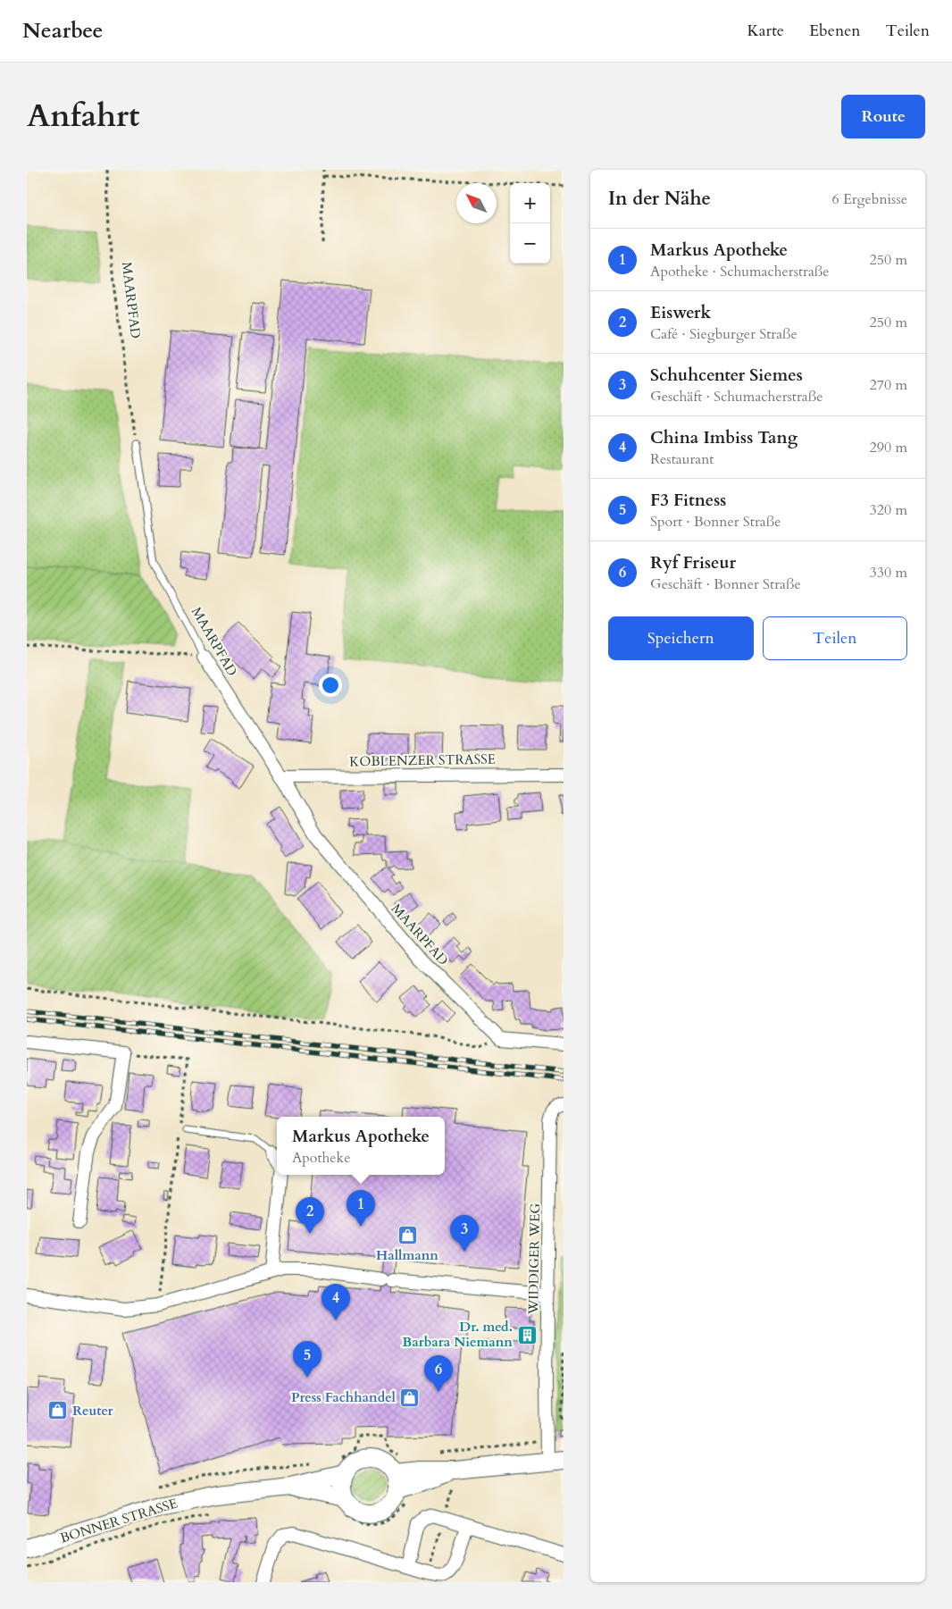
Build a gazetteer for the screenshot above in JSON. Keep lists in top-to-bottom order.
{
  "streets": {
    "street": [
      "MAARPFAD",
      "KOBLENZER STRASSE",
      "WIDDIGER WEG",
      "BONNER STRASSE"
    ]
  },
  "crossings": [
    ["MAARPFAD", "KOBLENZER STRASSE"]
  ],
  "places": {
    "shop": ["Hallmann", "Press Fachhandel", "Reuter"],
    "building": ["Dr. med. Barbara Niemann"]
  },
  "north": "top left",
  "page": {
    "header": "Nearbee",
    "nav": ["Karte", "Ebenen", "Teilen"],
    "title": "Anfahrt",
    "buttons": [
      "Route",
      ["Speichern", "Teilen"]
    ],
    "heading": ["In der Nähe", "6 Ergebnisse"],
    "map_buttons": ["+", "−"],
    "list": [
      {
        "mark": "1",
        "name": "Markus Apotheke",
        "note": "Apotheke · Schumacherstraße",
        "value": "250 m"
      },
      {
        "mark": "2",
        "name": "Eiswerk",
        "note": "Café · Siegburger Straße",
        "value": "250 m"
      },
      {
        "mark": "3",
        "name": "Schuhcenter Siemes",
        "note": "Geschäft · Schumacherstraße",
        "value": "270 m"
      },
      {
        "mark": "4",
        "name": "China Imbiss Tang",
        "note": "Restaurant",
        "value": "290 m"
      },
      {
        "mark": "5",
        "name": "F3 Fitness",
        "note": "Sport · Bonner Straße",
        "value": "320 m"
      },
      {
        "mark": "6",
        "name": "Ryf Friseur",
        "note": "Geschäft · Bonner Straße",
        "value": "330 m"
      }
    ],
    "popup": ["Markus Apotheke", "Apotheke"],
    "pins": [
      "1",
      "2",
      "3",
      "4",
      "5",
      "6"
    ]
  }
}
